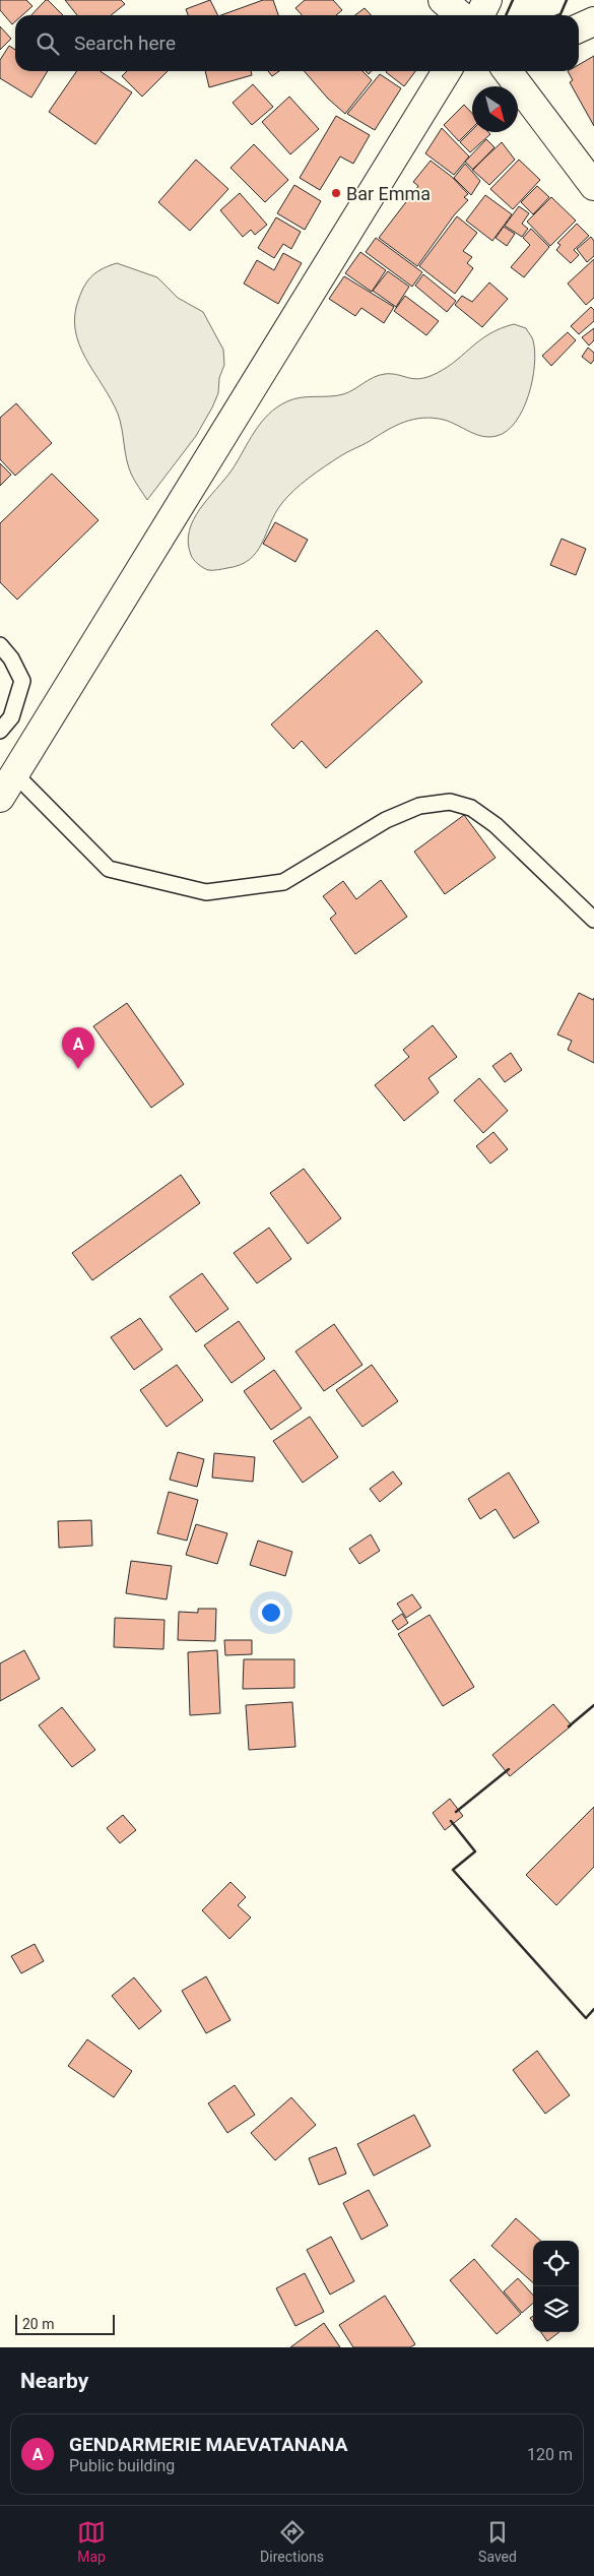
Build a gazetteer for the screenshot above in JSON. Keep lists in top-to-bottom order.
{
  "places": ["Bar Emma"],
  "scale_bar": "20 m",
  "north": "bottom right",
  "page": {
    "search": "Search here",
    "pins": "A",
    "scale": "20 m",
    "heading": "Nearby",
    "list": [
      {
        "mark": "A",
        "name": "GENDARMERIE MAEVATANANA",
        "note": "Public building",
        "value": "120 m"
      }
    ],
    "nav": ["Map", "Directions", "Saved"]
  }
}
